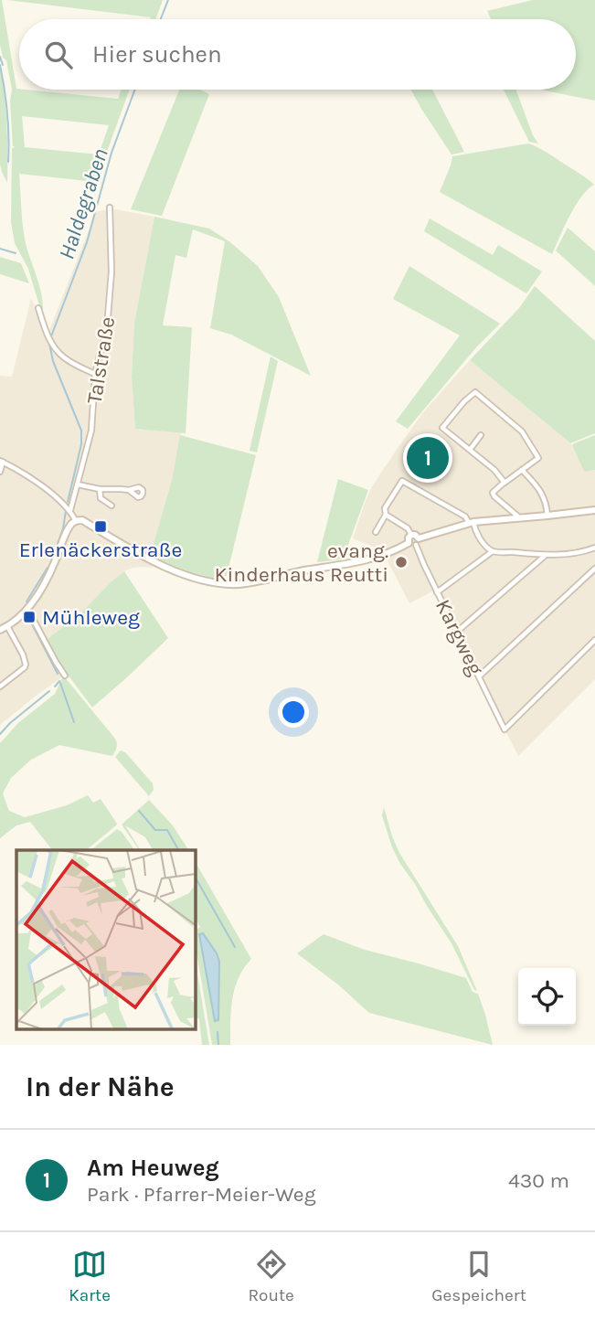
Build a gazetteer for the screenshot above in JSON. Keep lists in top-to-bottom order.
{
  "streets": {
    "street": ["Talstraße", "Kargweg"]
  },
  "water": ["Haldegraben"],
  "places": {
    "transit": ["Erlenäckerstraße", "Mühleweg"],
    "other": ["evang. Kinderhaus Reutti"]
  },
  "page": {
    "search": "Hier suchen",
    "pins": "1",
    "heading": "In der Nähe",
    "list": [
      {
        "mark": "1",
        "name": "Am Heuweg",
        "note": "Park · Pfarrer-Meier-Weg",
        "value": "430 m"
      }
    ],
    "nav": ["Karte", "Route", "Gespeichert"]
  }
}
